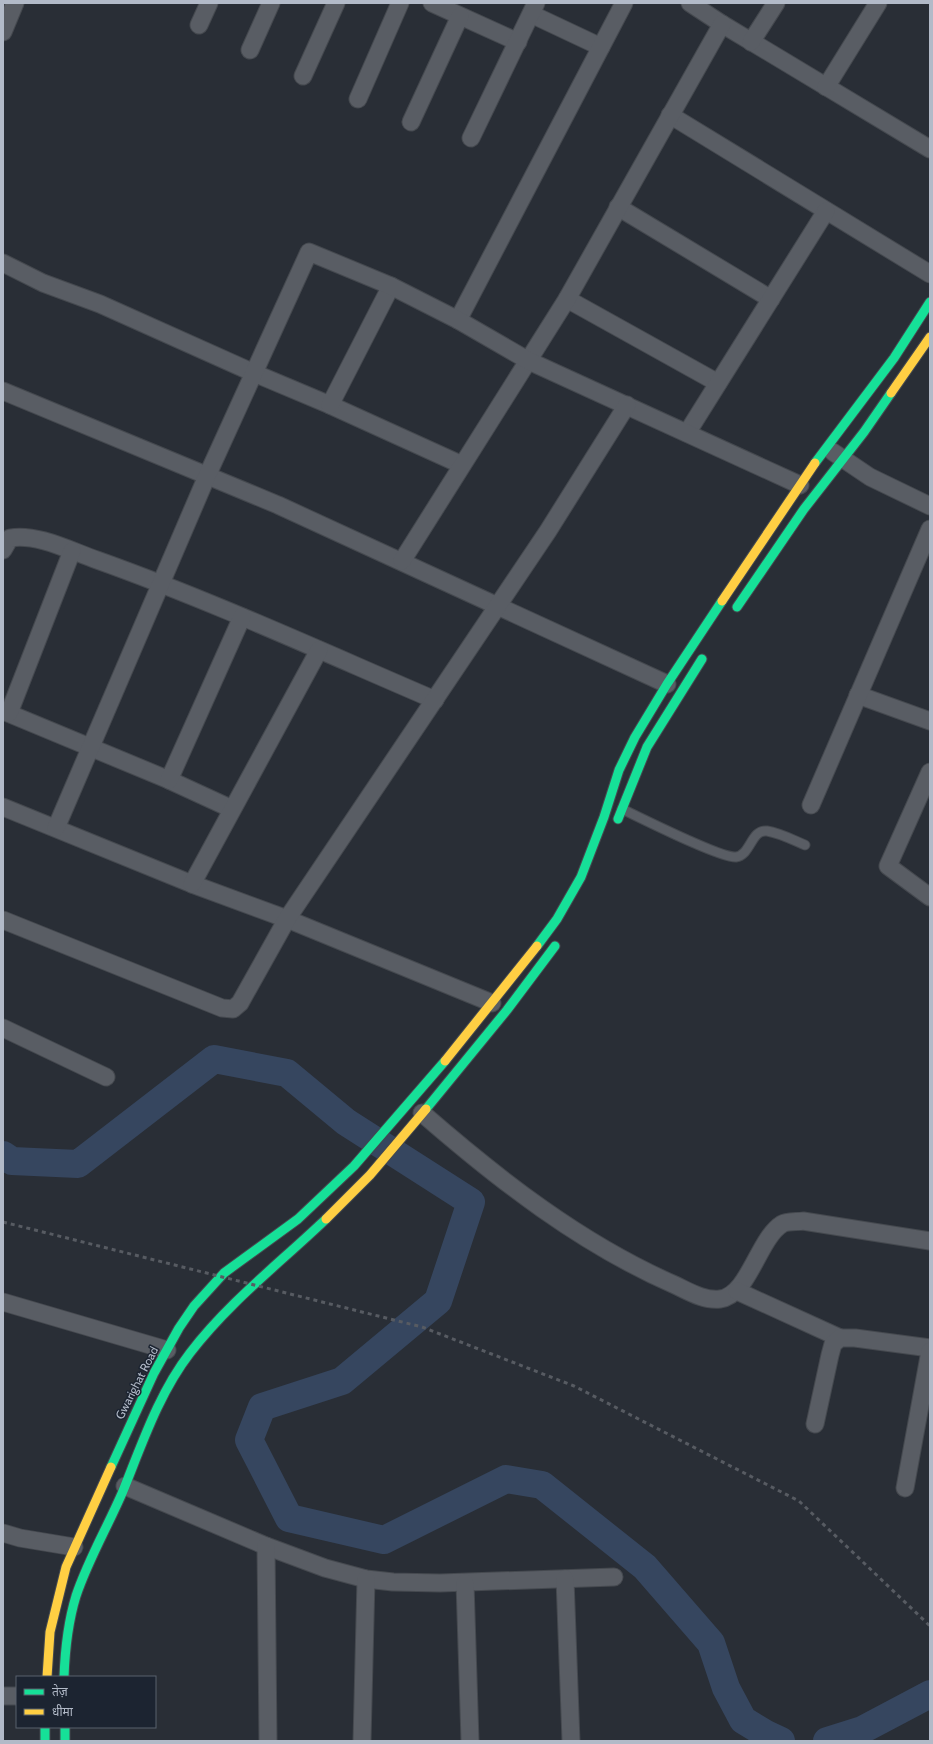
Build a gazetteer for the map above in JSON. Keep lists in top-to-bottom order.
{
  "streets": {
    "street": ["Gwarighat Road"]
  },
  "legend": ["तेज़", "धीमा"]
}
